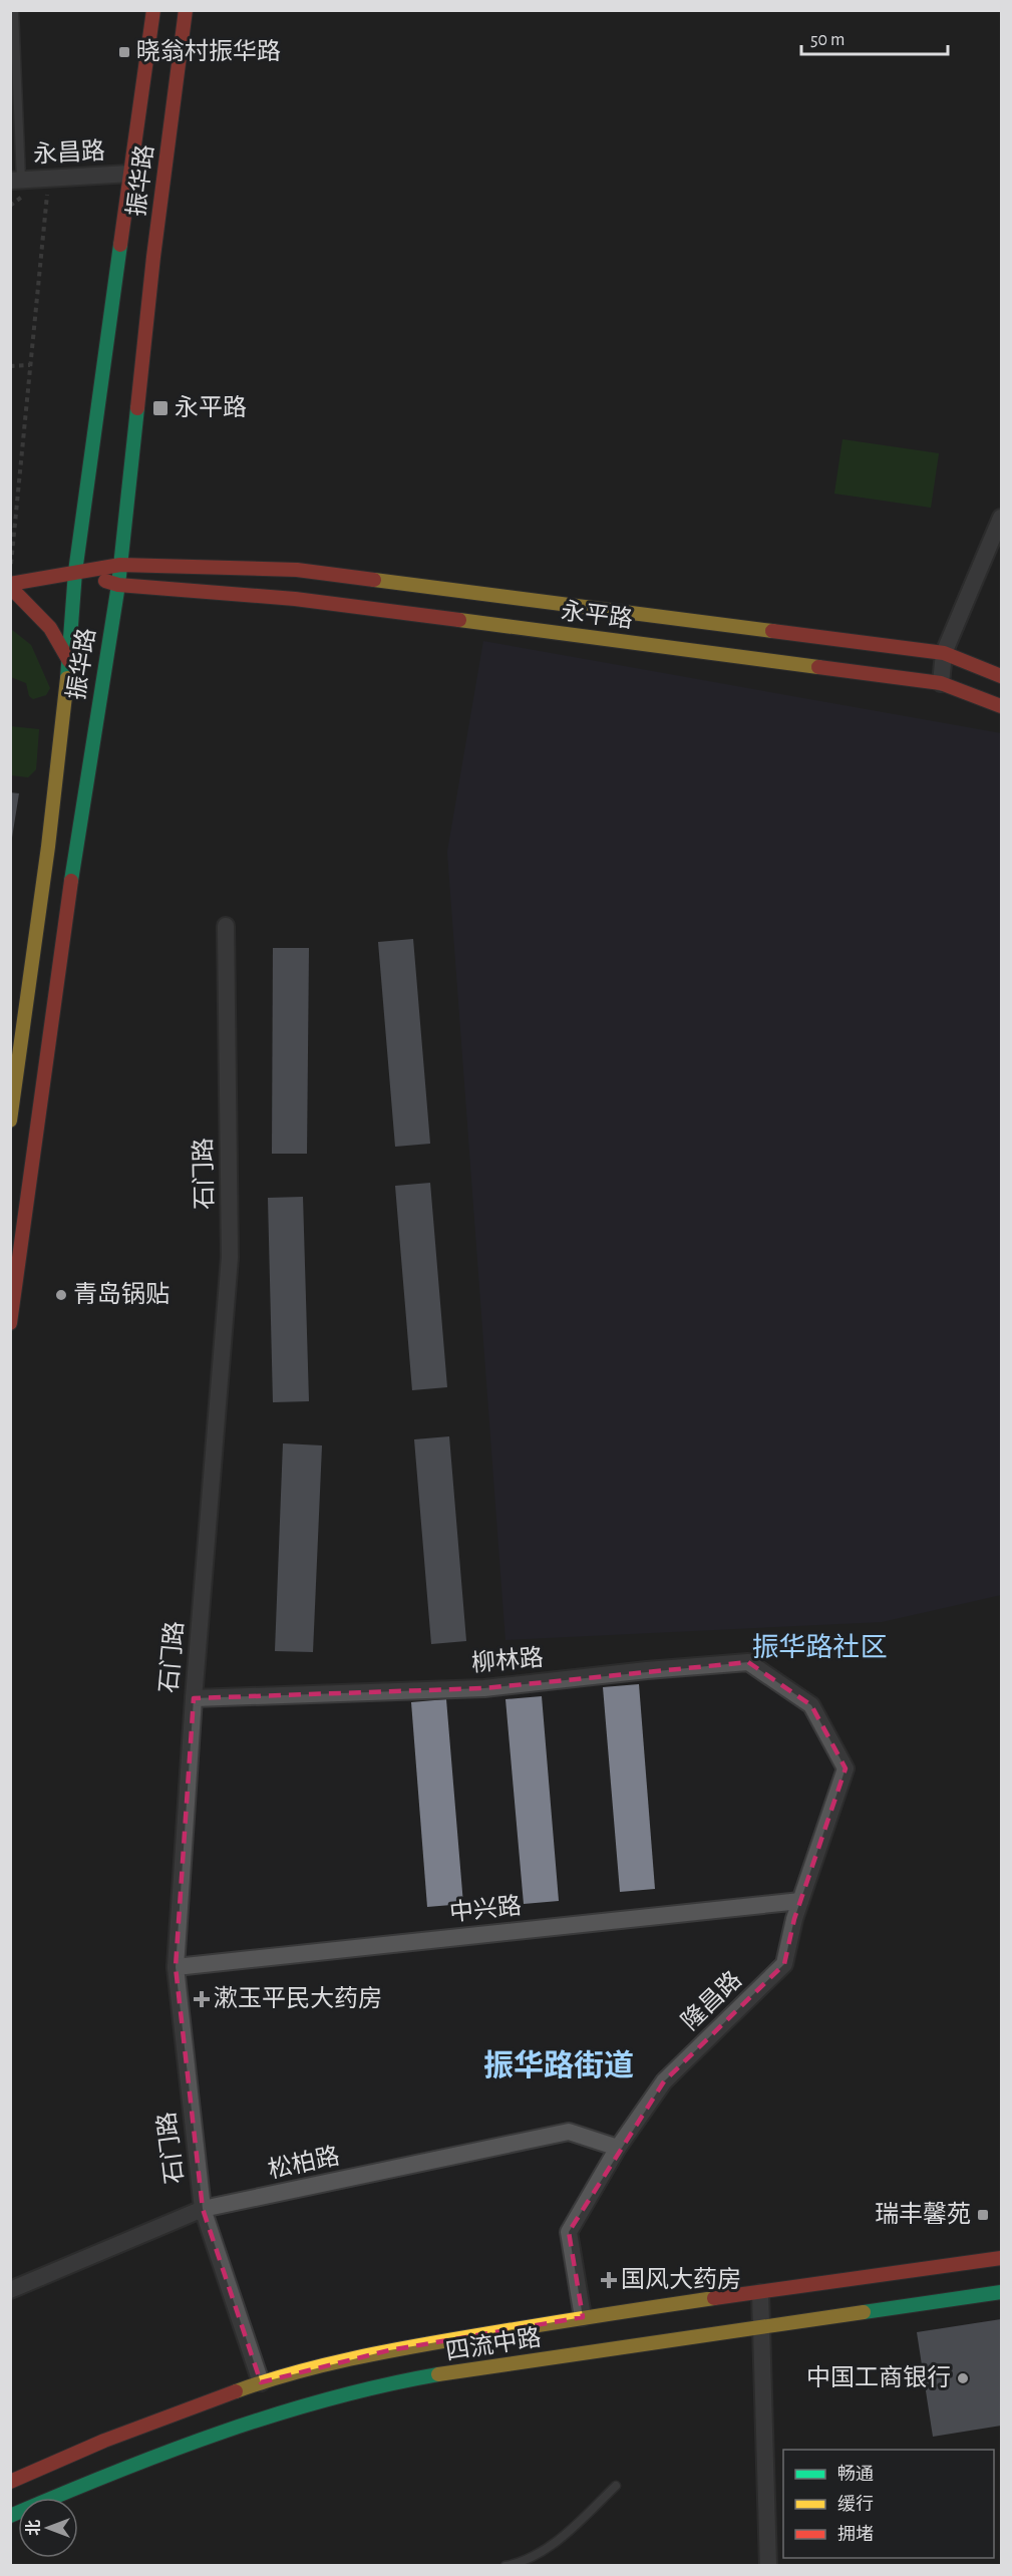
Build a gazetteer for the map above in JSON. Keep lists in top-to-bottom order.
{
  "streets": {
    "main road": ["振华路", "永平路", "四流中路"],
    "street": [
      "永昌路",
      "石门路",
      "柳林路",
      "中兴路",
      "隆昌路",
      "松柏路"
    ]
  },
  "crossings": [
    ["永昌路", "振华路"],
    ["振华路", "永平路"],
    ["石门路", "柳林路"],
    ["石门路", "中兴路"],
    ["石门路", "松柏路"],
    ["石门路", "四流中路"],
    ["柳林路", "隆昌路"],
    ["中兴路", "隆昌路"],
    ["隆昌路", "松柏路"],
    ["隆昌路", "四流中路"]
  ],
  "districts": ["振华路社区", "振华路街道"],
  "places": {
    "transit": ["晓翁村振华路", "永平路", "瑞丰馨苑"],
    "other": ["青岛锅贴", "中国工商银行"],
    "health": ["漱玉平民大药房", "国风大药房"]
  },
  "legend": ["畅通", "缓行", "拥堵"],
  "scale_bar": "50 m",
  "north": "left"
}
